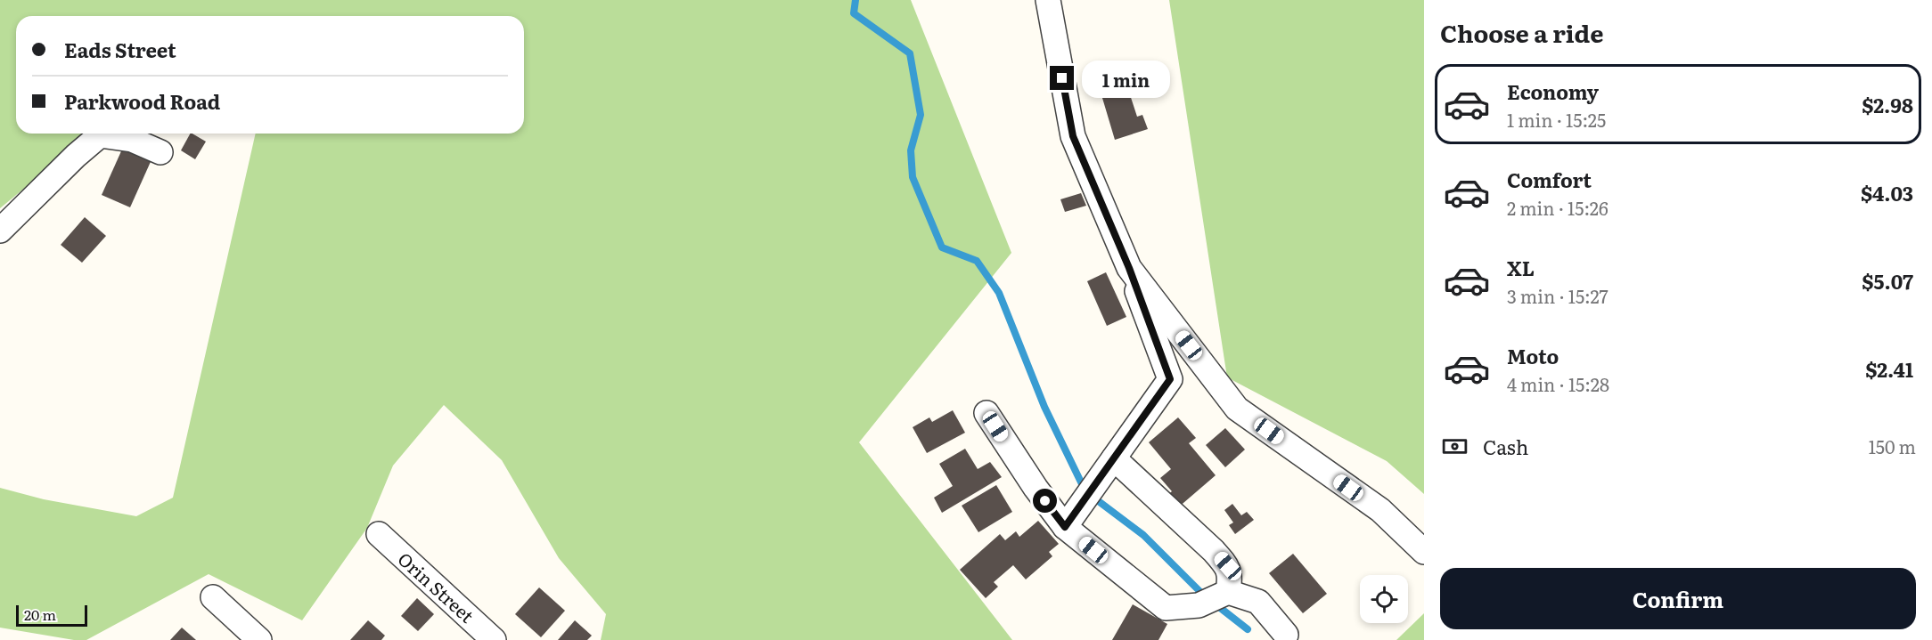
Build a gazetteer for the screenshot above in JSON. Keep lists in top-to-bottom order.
{
  "streets": {
    "street": ["Orin Street"]
  },
  "scale_bar": "20 m",
  "page": {
    "heading": "Choose a ride",
    "banner": ["Eads Street", "Parkwood Road"],
    "bubble": "1 min",
    "list": [
      {
        "name": "Economy",
        "note": "1 min · 15:25",
        "value": "$2.98"
      },
      {
        "name": "Comfort",
        "note": "2 min · 15:26",
        "value": "$4.03"
      },
      {
        "name": "XL",
        "note": "3 min · 15:27",
        "value": "$5.07"
      },
      {
        "name": "Moto",
        "note": "4 min · 15:28",
        "value": "$2.41"
      }
    ],
    "pay": ["Cash", "150 m"],
    "buttons": "Confirm",
    "scale": "20 m"
  }
}
